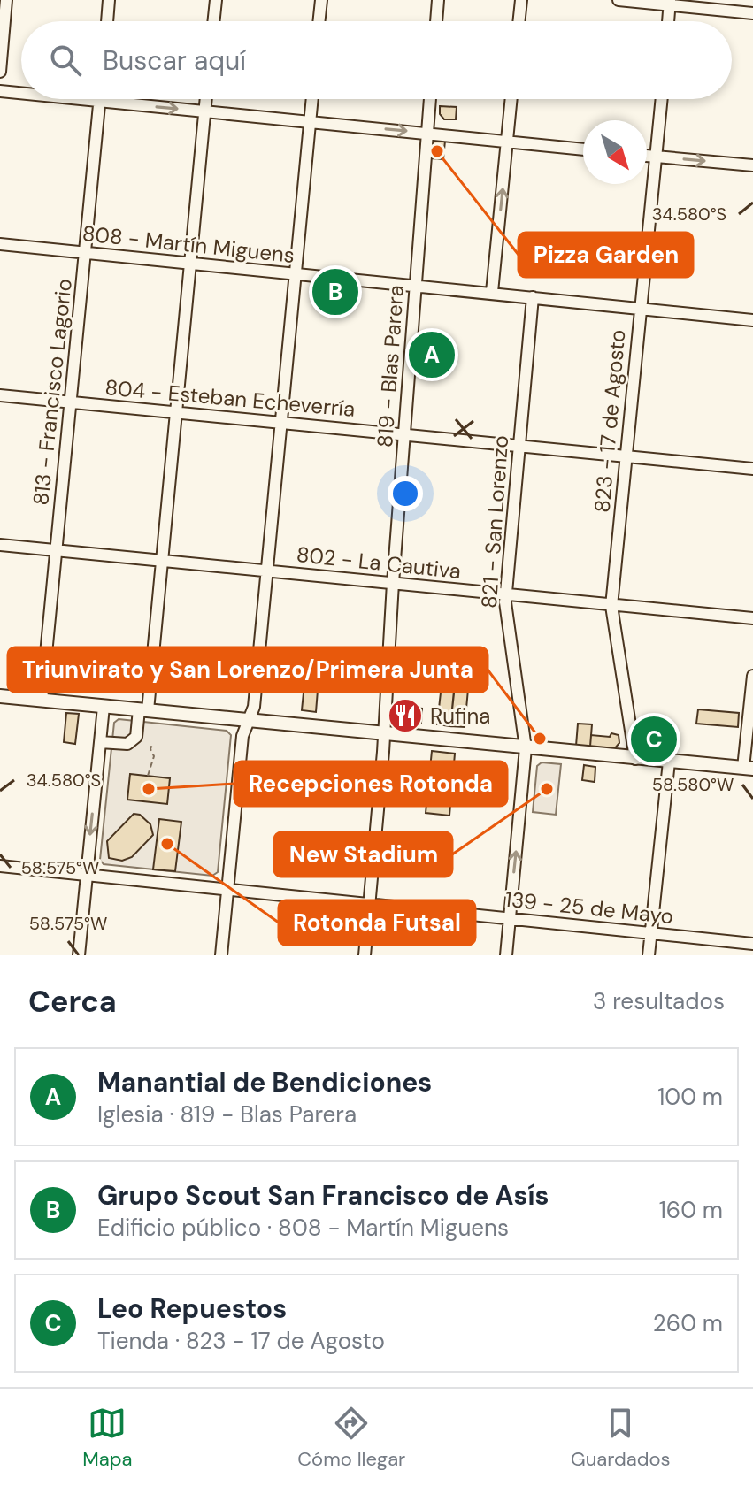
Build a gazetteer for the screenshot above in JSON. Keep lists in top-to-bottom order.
{
  "streets": {
    "street": [
      "808 - Martín Miguens",
      "819 - Blas Parera",
      "813 - Francisco Lagorio",
      "804 - Esteban Echeverría",
      "823 - 17 de Agosto",
      "821 - San Lorenzo",
      "802 - La Cautiva",
      "139 - 25 de Mayo"
    ]
  },
  "crossings": [
    ["808 - Martín Miguens", "819 - Blas Parera"],
    ["808 - Martín Miguens", "813 - Francisco Lagorio"],
    ["808 - Martín Miguens", "823 - 17 de Agosto"],
    ["808 - Martín Miguens", "821 - San Lorenzo"],
    ["819 - Blas Parera", "804 - Esteban Echeverría"],
    ["819 - Blas Parera", "802 - La Cautiva"],
    ["819 - Blas Parera", "139 - 25 de Mayo"],
    ["813 - Francisco Lagorio", "804 - Esteban Echeverría"],
    ["813 - Francisco Lagorio", "802 - La Cautiva"],
    ["804 - Esteban Echeverría", "823 - 17 de Agosto"],
    ["804 - Esteban Echeverría", "821 - San Lorenzo"],
    ["823 - 17 de Agosto", "802 - La Cautiva"],
    ["821 - San Lorenzo", "802 - La Cautiva"],
    ["821 - San Lorenzo", "139 - 25 de Mayo"]
  ],
  "places": {
    "other": [
      "Pizza Garden",
      "Triunvirato y San Lorenzo/Primera Junta",
      "Recepciones Rotonda",
      "New Stadium",
      "Rotonda Futsal"
    ],
    "restaurant": ["Rufina"]
  },
  "north": "bottom right",
  "page": {
    "search": "Buscar aquí",
    "pins": ["B", "A", "C"],
    "heading": ["Cerca", "3 resultados"],
    "list": [
      {
        "mark": "A",
        "name": "Manantial de Bendiciones",
        "note": "Iglesia · 819 - Blas Parera",
        "value": "100 m"
      },
      {
        "mark": "B",
        "name": "Grupo Scout San Francisco de Asís",
        "note": "Edificio público · 808 - Martín Miguens",
        "value": "160 m"
      },
      {
        "mark": "C",
        "name": "Leo Repuestos",
        "note": "Tienda · 823 - 17 de Agosto",
        "value": "260 m"
      }
    ],
    "nav": ["Mapa", "Cómo llegar", "Guardados"]
  },
  "coordinates": ["34.580°S", "58.580°W", "58.575°W"]
}
